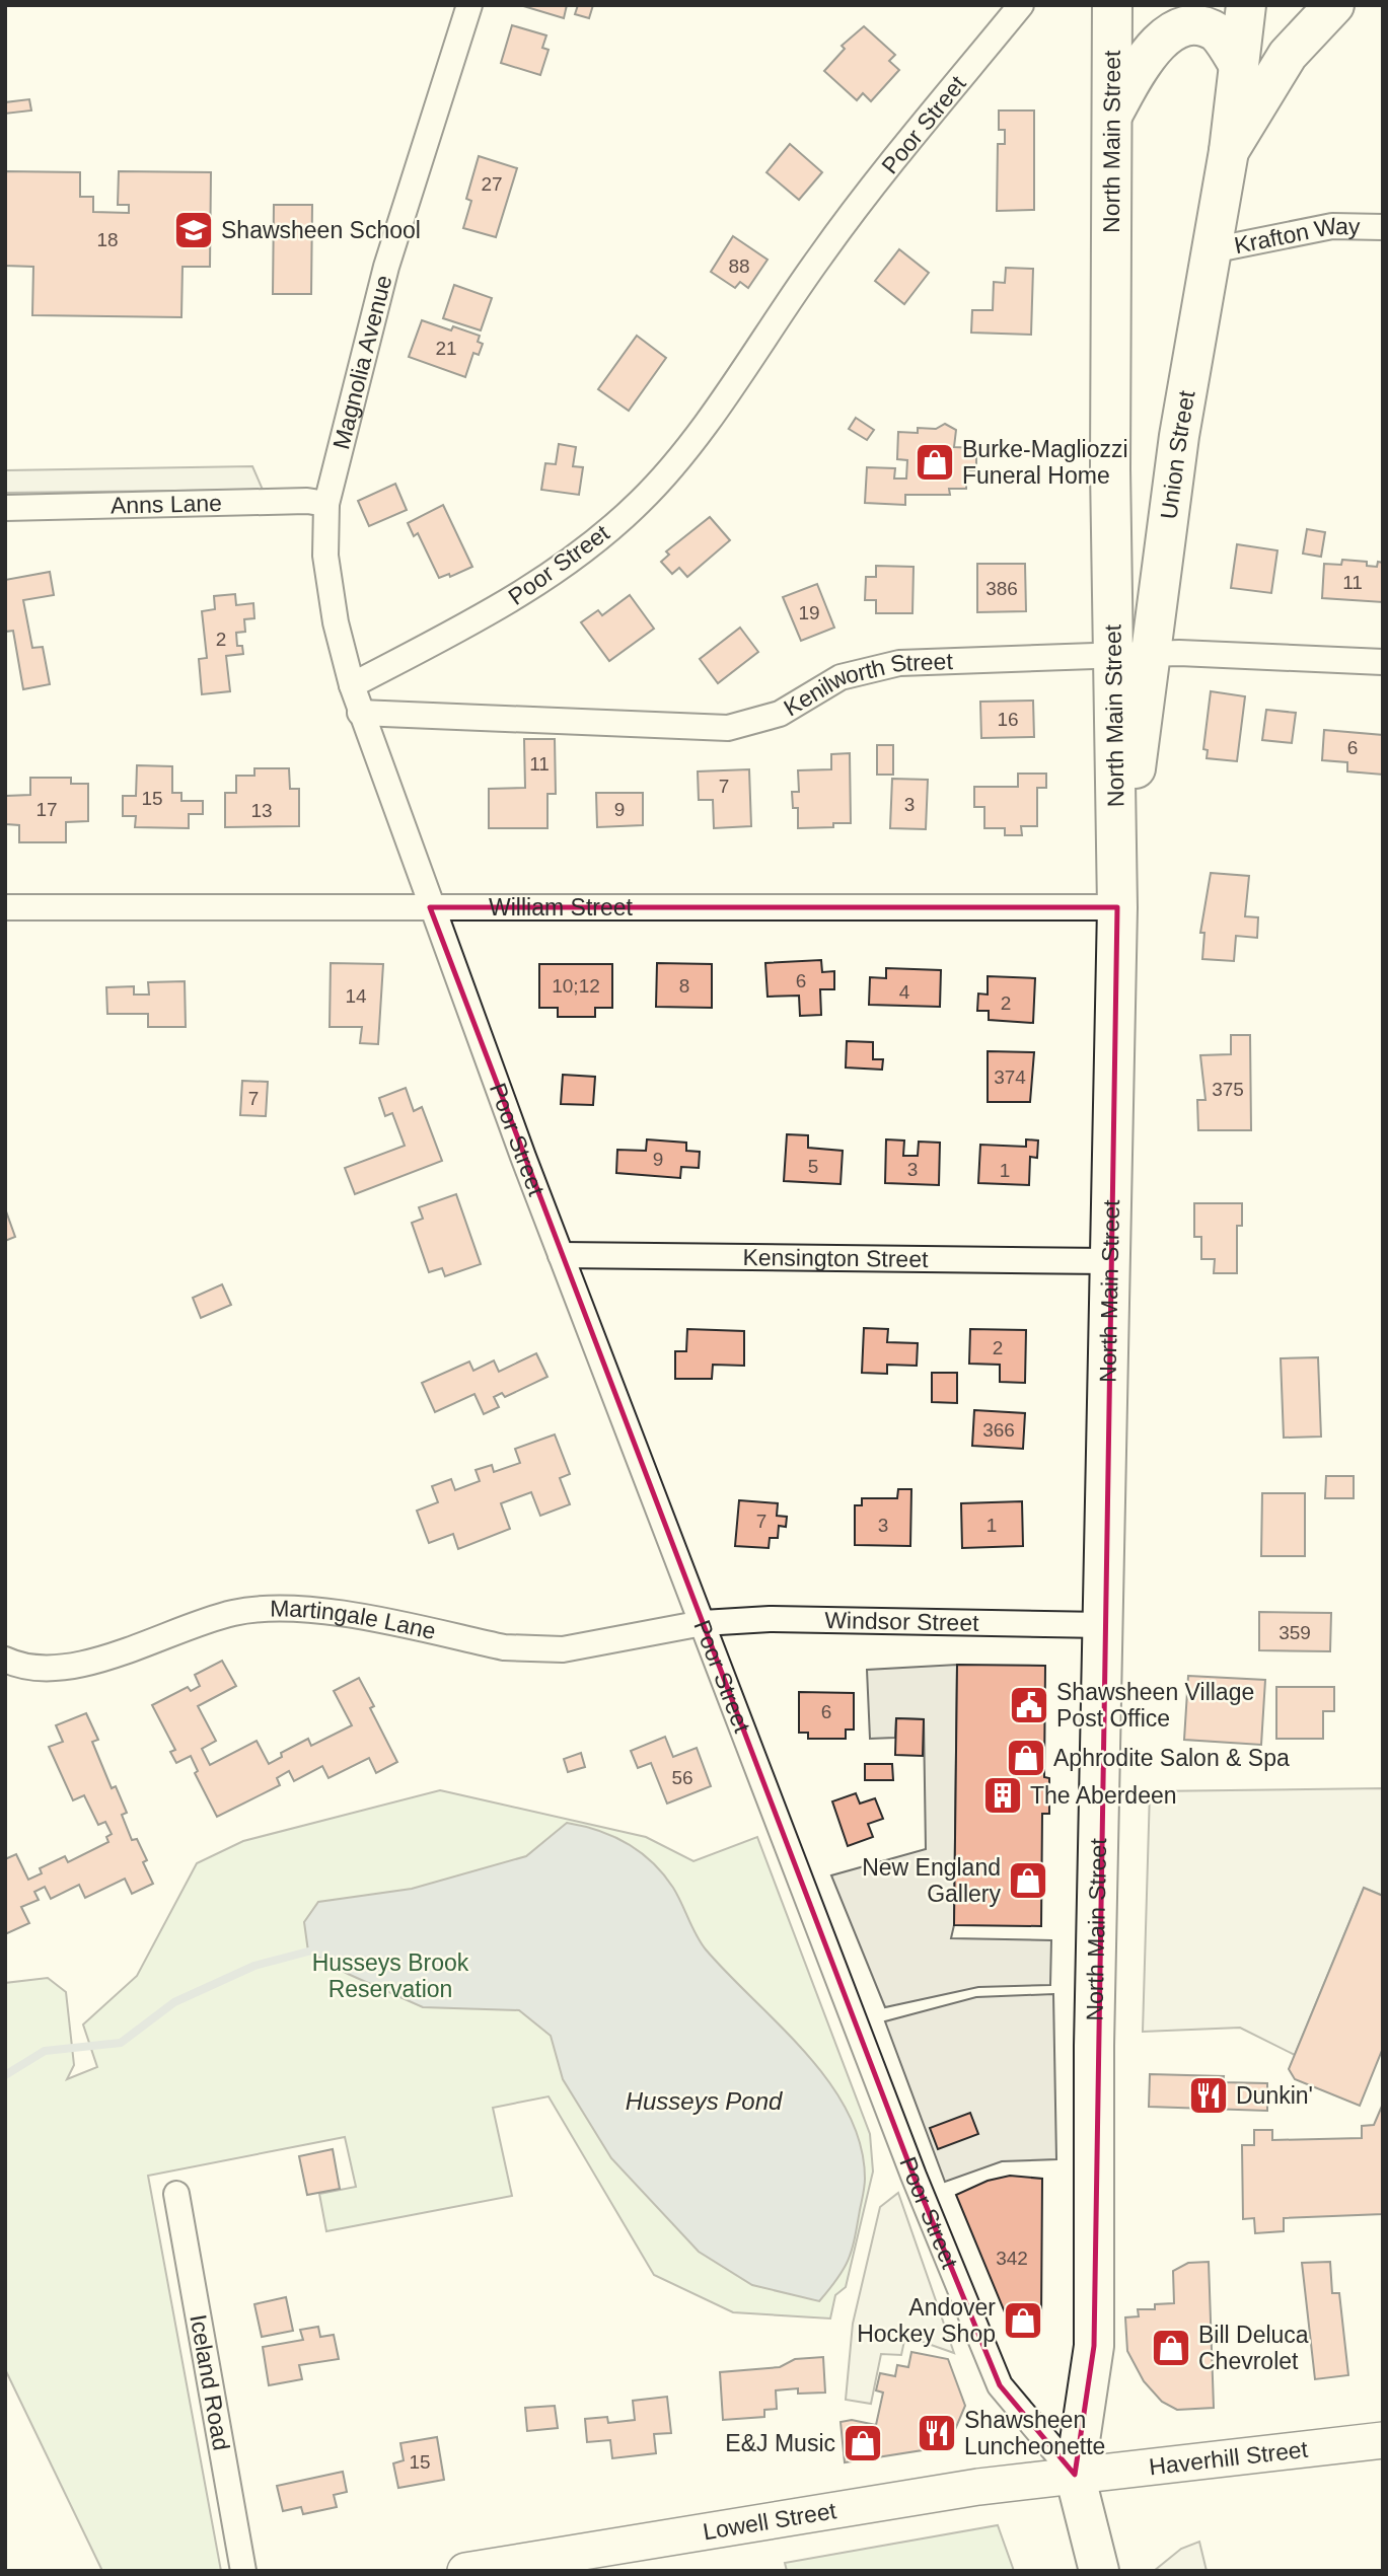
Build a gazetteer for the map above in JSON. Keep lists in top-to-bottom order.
{
  "streets": {
    "main road": [
      "North Main Street",
      "Union Street",
      "Haverhill Street",
      "Lowell Street"
    ],
    "street": [
      "Poor Street",
      "Krafton Way",
      "Magnolia Avenue",
      "Anns Lane",
      "Kenilworth Street",
      "William Street",
      "Kensington Street",
      "Windsor Street",
      "Martingale Lane",
      "Iceland Road"
    ]
  },
  "crossings": [
    ["Poor Street", "North Main Street"],
    ["Poor Street", "Magnolia Avenue"],
    ["Poor Street", "Kenilworth Street"],
    ["Poor Street", "William Street"],
    ["Poor Street", "Kensington Street"],
    ["Poor Street", "Windsor Street"],
    ["Poor Street", "Martingale Lane"],
    ["Poor Street", "Haverhill Street"],
    ["Poor Street", "Lowell Street"],
    ["North Main Street", "Union Street"],
    ["North Main Street", "Kenilworth Street"],
    ["North Main Street", "William Street"],
    ["North Main Street", "Kensington Street"],
    ["North Main Street", "Windsor Street"],
    ["North Main Street", "Haverhill Street"],
    ["North Main Street", "Lowell Street"],
    ["Krafton Way", "Union Street"],
    ["Magnolia Avenue", "Anns Lane"],
    ["Union Street", "Kenilworth Street"],
    ["Union Street", "William Street"],
    ["Windsor Street", "Martingale Lane"],
    ["Haverhill Street", "Lowell Street"]
  ],
  "water": ["Husseys Pond"],
  "parks": ["Husseys Brook Reservation"],
  "places": {
    "school or university": ["Shawsheen School"],
    "shop": [
      "Burke-Magliozzi Funeral Home",
      "Aphrodite Salon & Spa",
      "New England Gallery",
      "Andover Hockey Shop",
      "Bill Deluca Chevrolet",
      "E&J Music"
    ],
    "public building": ["Shawsheen Village Post Office"],
    "building": ["The Aberdeen"],
    "restaurant": ["Dunkin'", "Shawsheen Luncheonette"]
  },
  "house_numbers": [
    "27",
    "18",
    "88",
    "21",
    "11",
    "386",
    "19",
    "2",
    "16",
    "6",
    "11",
    "7",
    "15",
    "3",
    "17",
    "9",
    "13",
    "6",
    "10;12",
    "8",
    "4",
    "14",
    "2",
    "374",
    "375",
    "7",
    "9",
    "5",
    "3",
    "1",
    "2",
    "366",
    "7",
    "3",
    "1",
    "359",
    "6",
    "56",
    "342",
    "15"
  ]
}
